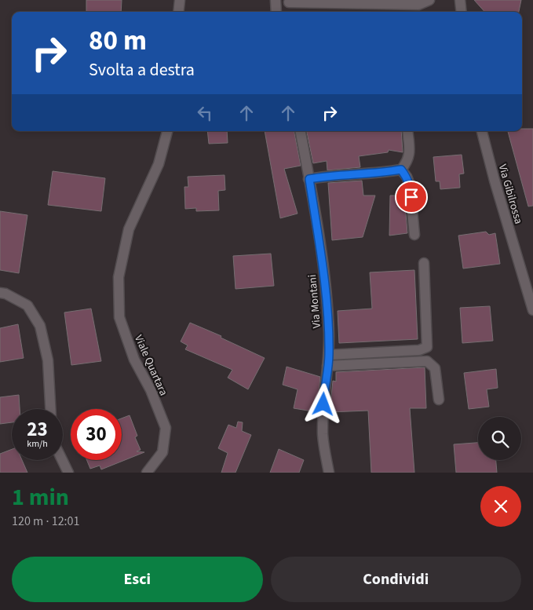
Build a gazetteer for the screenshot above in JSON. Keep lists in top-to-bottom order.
{
  "streets": {
    "street": ["Via Gibilrossa", "Via Montani", "Viale Quartara"]
  },
  "page": {
    "turn": ["80 m", "Svolta a destra"],
    "speed": "23 km/h",
    "limit": "30",
    "heading": ["1 min", "120 m · 12:01"],
    "buttons": ["Esci", "Condividi"]
  }
}
